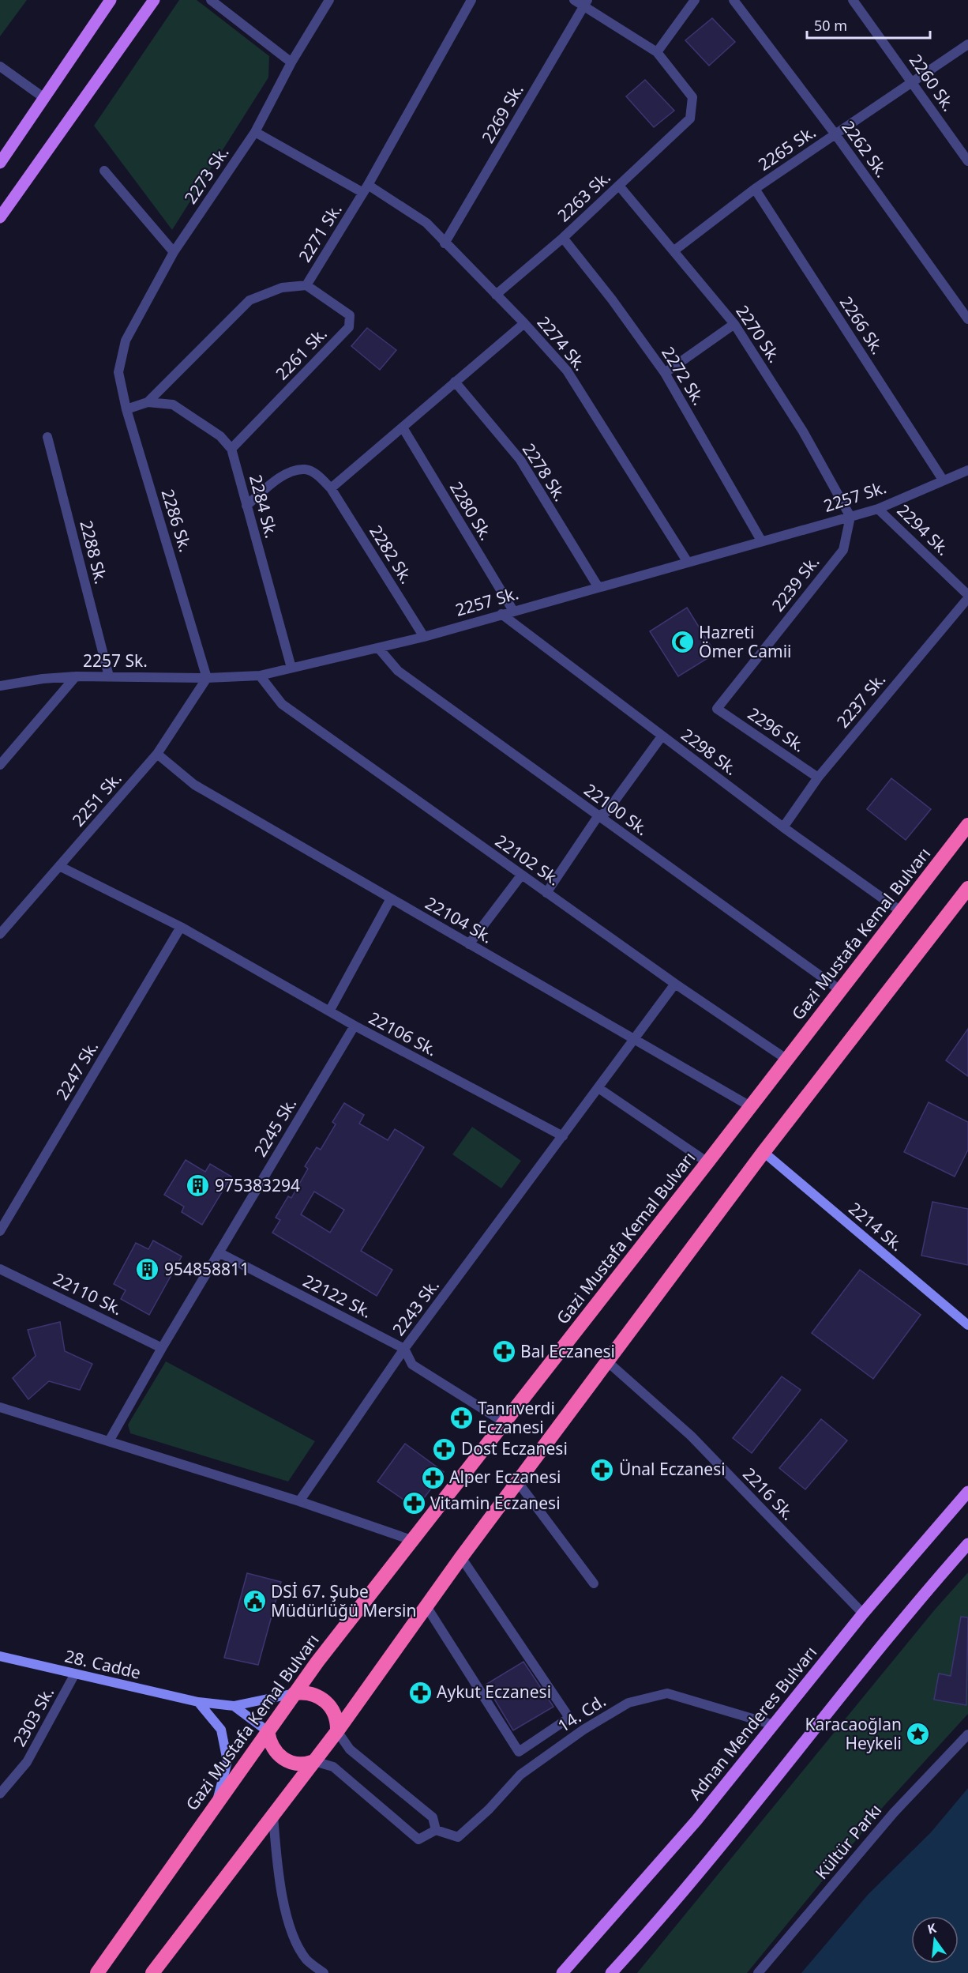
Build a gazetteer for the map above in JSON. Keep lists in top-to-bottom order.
{
  "streets": {
    "highway": ["Gazi Mustafa Kemal Bulvarı"],
    "main road": ["Adnan Menderes Bulvarı"],
    "street": [
      "2260 Sk.",
      "2269 Sk.",
      "2265 Sk.",
      "2262 Sk.",
      "2273 Sk.",
      "2263 Sk.",
      "2271 Sk.",
      "2266 Sk.",
      "2270 Sk.",
      "2274 Sk.",
      "2261 Sk.",
      "2272 Sk.",
      "2278 Sk.",
      "2257 Sk.",
      "2284 Sk.",
      "2280 Sk.",
      "2286 Sk.",
      "2294 Sk.",
      "2288 Sk.",
      "2282 Sk.",
      "2239 Sk.",
      "2237 Sk.",
      "2296 Sk.",
      "2298 Sk.",
      "2251 Sk.",
      "22100 Sk.",
      "22102 Sk.",
      "22104 Sk.",
      "22106 Sk.",
      "2247 Sk.",
      "2245 Sk.",
      "2214 Sk.",
      "22110 Sk.",
      "22122 Sk.",
      "2243 Sk.",
      "2216 Sk.",
      "28. Cadde",
      "14. Cd.",
      "2303 Sk.",
      "Kültür Parkı"
    ]
  },
  "crossings": [
    ["2260 Sk.", "2265 Sk."],
    ["2269 Sk.", "2274 Sk."],
    ["2265 Sk.", "2262 Sk."],
    ["2265 Sk.", "2266 Sk."],
    ["2265 Sk.", "2270 Sk."],
    ["2273 Sk.", "2274 Sk."],
    ["2273 Sk.", "2286 Sk."],
    ["2263 Sk.", "2270 Sk."],
    ["2263 Sk.", "2274 Sk."],
    ["2263 Sk.", "2272 Sk."],
    ["2271 Sk.", "2274 Sk."],
    ["2271 Sk.", "2261 Sk."],
    ["2271 Sk.", "2286 Sk."],
    ["2266 Sk.", "2257 Sk."],
    ["2270 Sk.", "2257 Sk."],
    ["2270 Sk.", "2239 Sk."],
    ["2274 Sk.", "2257 Sk."],
    ["2261 Sk.", "2284 Sk."],
    ["2272 Sk.", "2257 Sk."],
    ["2278 Sk.", "2257 Sk."],
    ["2257 Sk.", "2284 Sk."],
    ["2257 Sk.", "2280 Sk."],
    ["2257 Sk.", "2286 Sk."],
    ["2257 Sk.", "2294 Sk."],
    ["2257 Sk.", "2288 Sk."],
    ["2257 Sk.", "2282 Sk."],
    ["2257 Sk.", "2239 Sk."],
    ["2257 Sk.", "2298 Sk."],
    ["2257 Sk.", "2251 Sk."],
    ["2257 Sk.", "22100 Sk."],
    ["2257 Sk.", "22102 Sk."],
    ["2284 Sk.", "2282 Sk."],
    ["2286 Sk.", "2251 Sk."],
    ["2294 Sk.", "2237 Sk."],
    ["2239 Sk.", "2296 Sk."],
    ["2237 Sk.", "2296 Sk."],
    ["2237 Sk.", "2298 Sk."],
    ["2298 Sk.", "Gazi Mustafa Kemal Bulvarı"],
    ["2251 Sk.", "22104 Sk."],
    ["2251 Sk.", "22106 Sk."],
    ["22100 Sk.", "Gazi Mustafa Kemal Bulvarı"],
    ["22102 Sk.", "Gazi Mustafa Kemal Bulvarı"],
    ["22104 Sk.", "Gazi Mustafa Kemal Bulvarı"],
    ["Gazi Mustafa Kemal Bulvarı", "22122 Sk."],
    ["Gazi Mustafa Kemal Bulvarı", "28. Cadde"],
    ["22106 Sk.", "2247 Sk."],
    ["22106 Sk.", "2245 Sk."],
    ["22106 Sk.", "2243 Sk."],
    ["2245 Sk.", "22110 Sk."],
    ["2245 Sk.", "22122 Sk."],
    ["22122 Sk.", "2243 Sk."],
    ["2216 Sk.", "Adnan Menderes Bulvarı"],
    ["28. Cadde", "2303 Sk."],
    ["14. Cd.", "Adnan Menderes Bulvarı"]
  ],
  "places": {
    "mosque": ["Hazreti Ömer Camii"],
    "building": ["975383294", "954858811"],
    "pharmacy": [
      "Bal Eczanesi",
      "Tanrıverdi Eczanesi",
      "Dost Eczanesi",
      "Ünal Eczanesi",
      "Alper Eczanesi",
      "Vitamin Eczanesi",
      "Aykut Eczanesi"
    ],
    "public building": ["DSİ 67. Şube Müdürlüğü Mersin"],
    "place": ["Karacaoğlan Heykeli"]
  },
  "scale_bar": "50 m",
  "north": "top"
}
